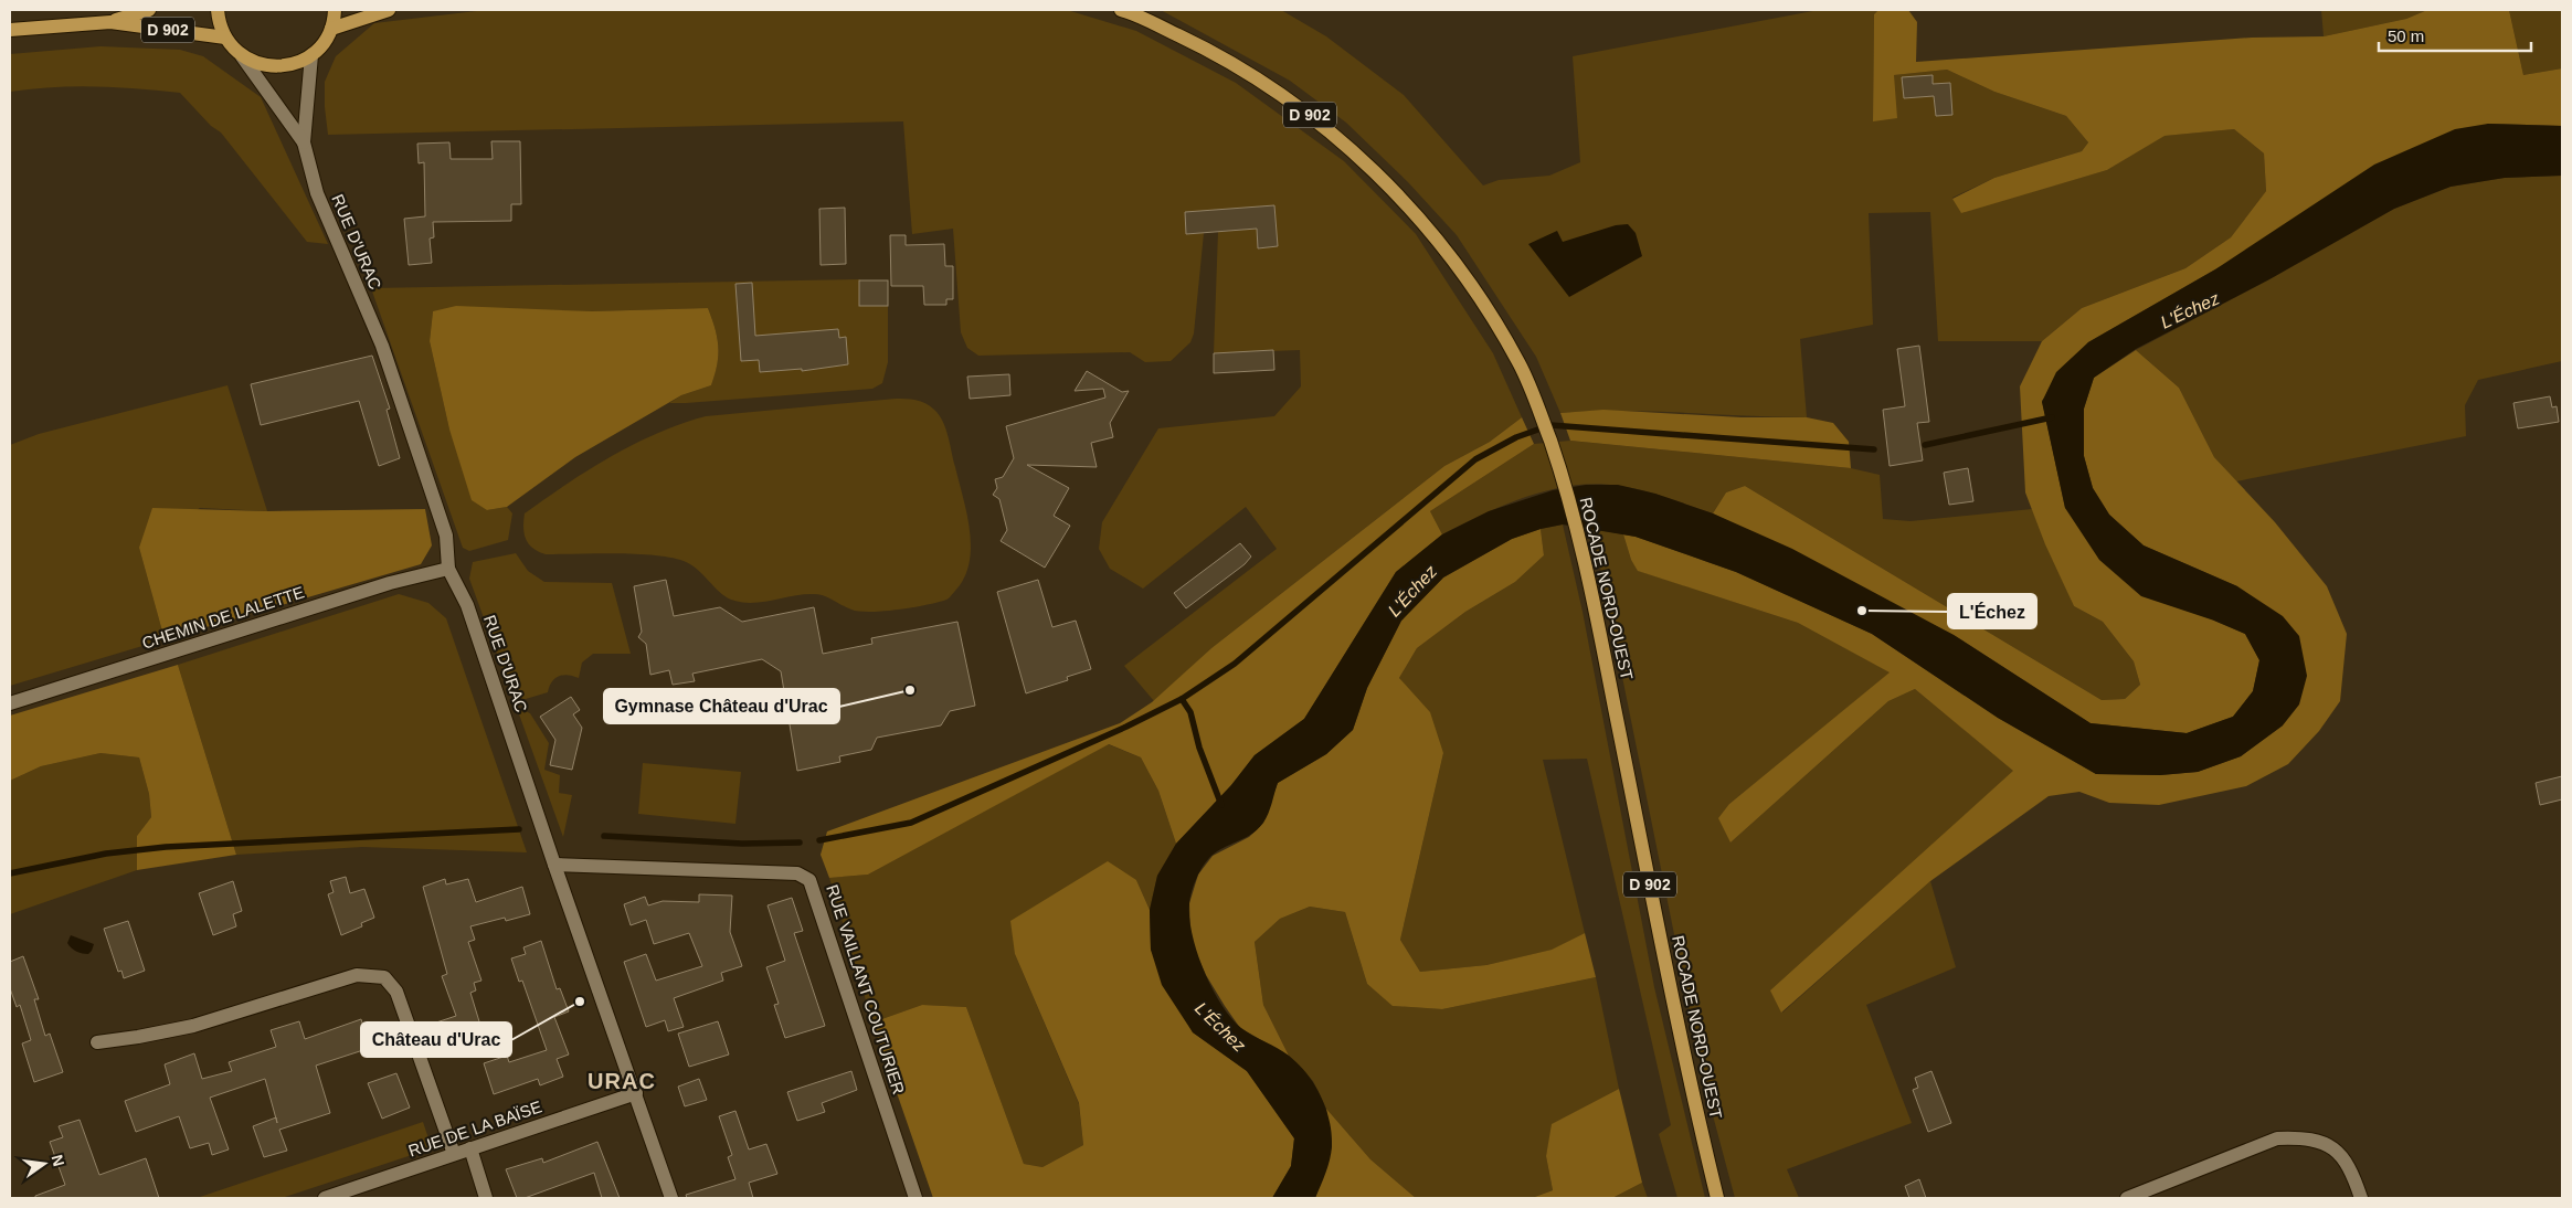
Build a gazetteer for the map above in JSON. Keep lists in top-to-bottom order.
{
  "streets": {
    "main road": ["D 902", "ROCADE NORD-OUEST"],
    "street": [
      "RUE D'URAC",
      "CHEMIN DE LALETTE",
      "RUE VAILLANT COUTURIER",
      "RUE DE LA BAÏSE"
    ]
  },
  "crossings": [
    ["RUE D'URAC", "CHEMIN DE LALETTE"],
    ["RUE D'URAC", "RUE VAILLANT COUTURIER"],
    ["RUE D'URAC", "RUE DE LA BAÏSE"]
  ],
  "districts": ["URAC"],
  "water": ["L'Échez"],
  "places": ["L'Échez", "Gymnase Château d'Urac", "Château d'Urac"],
  "scale_bar": "50 m",
  "north": "right"
}
